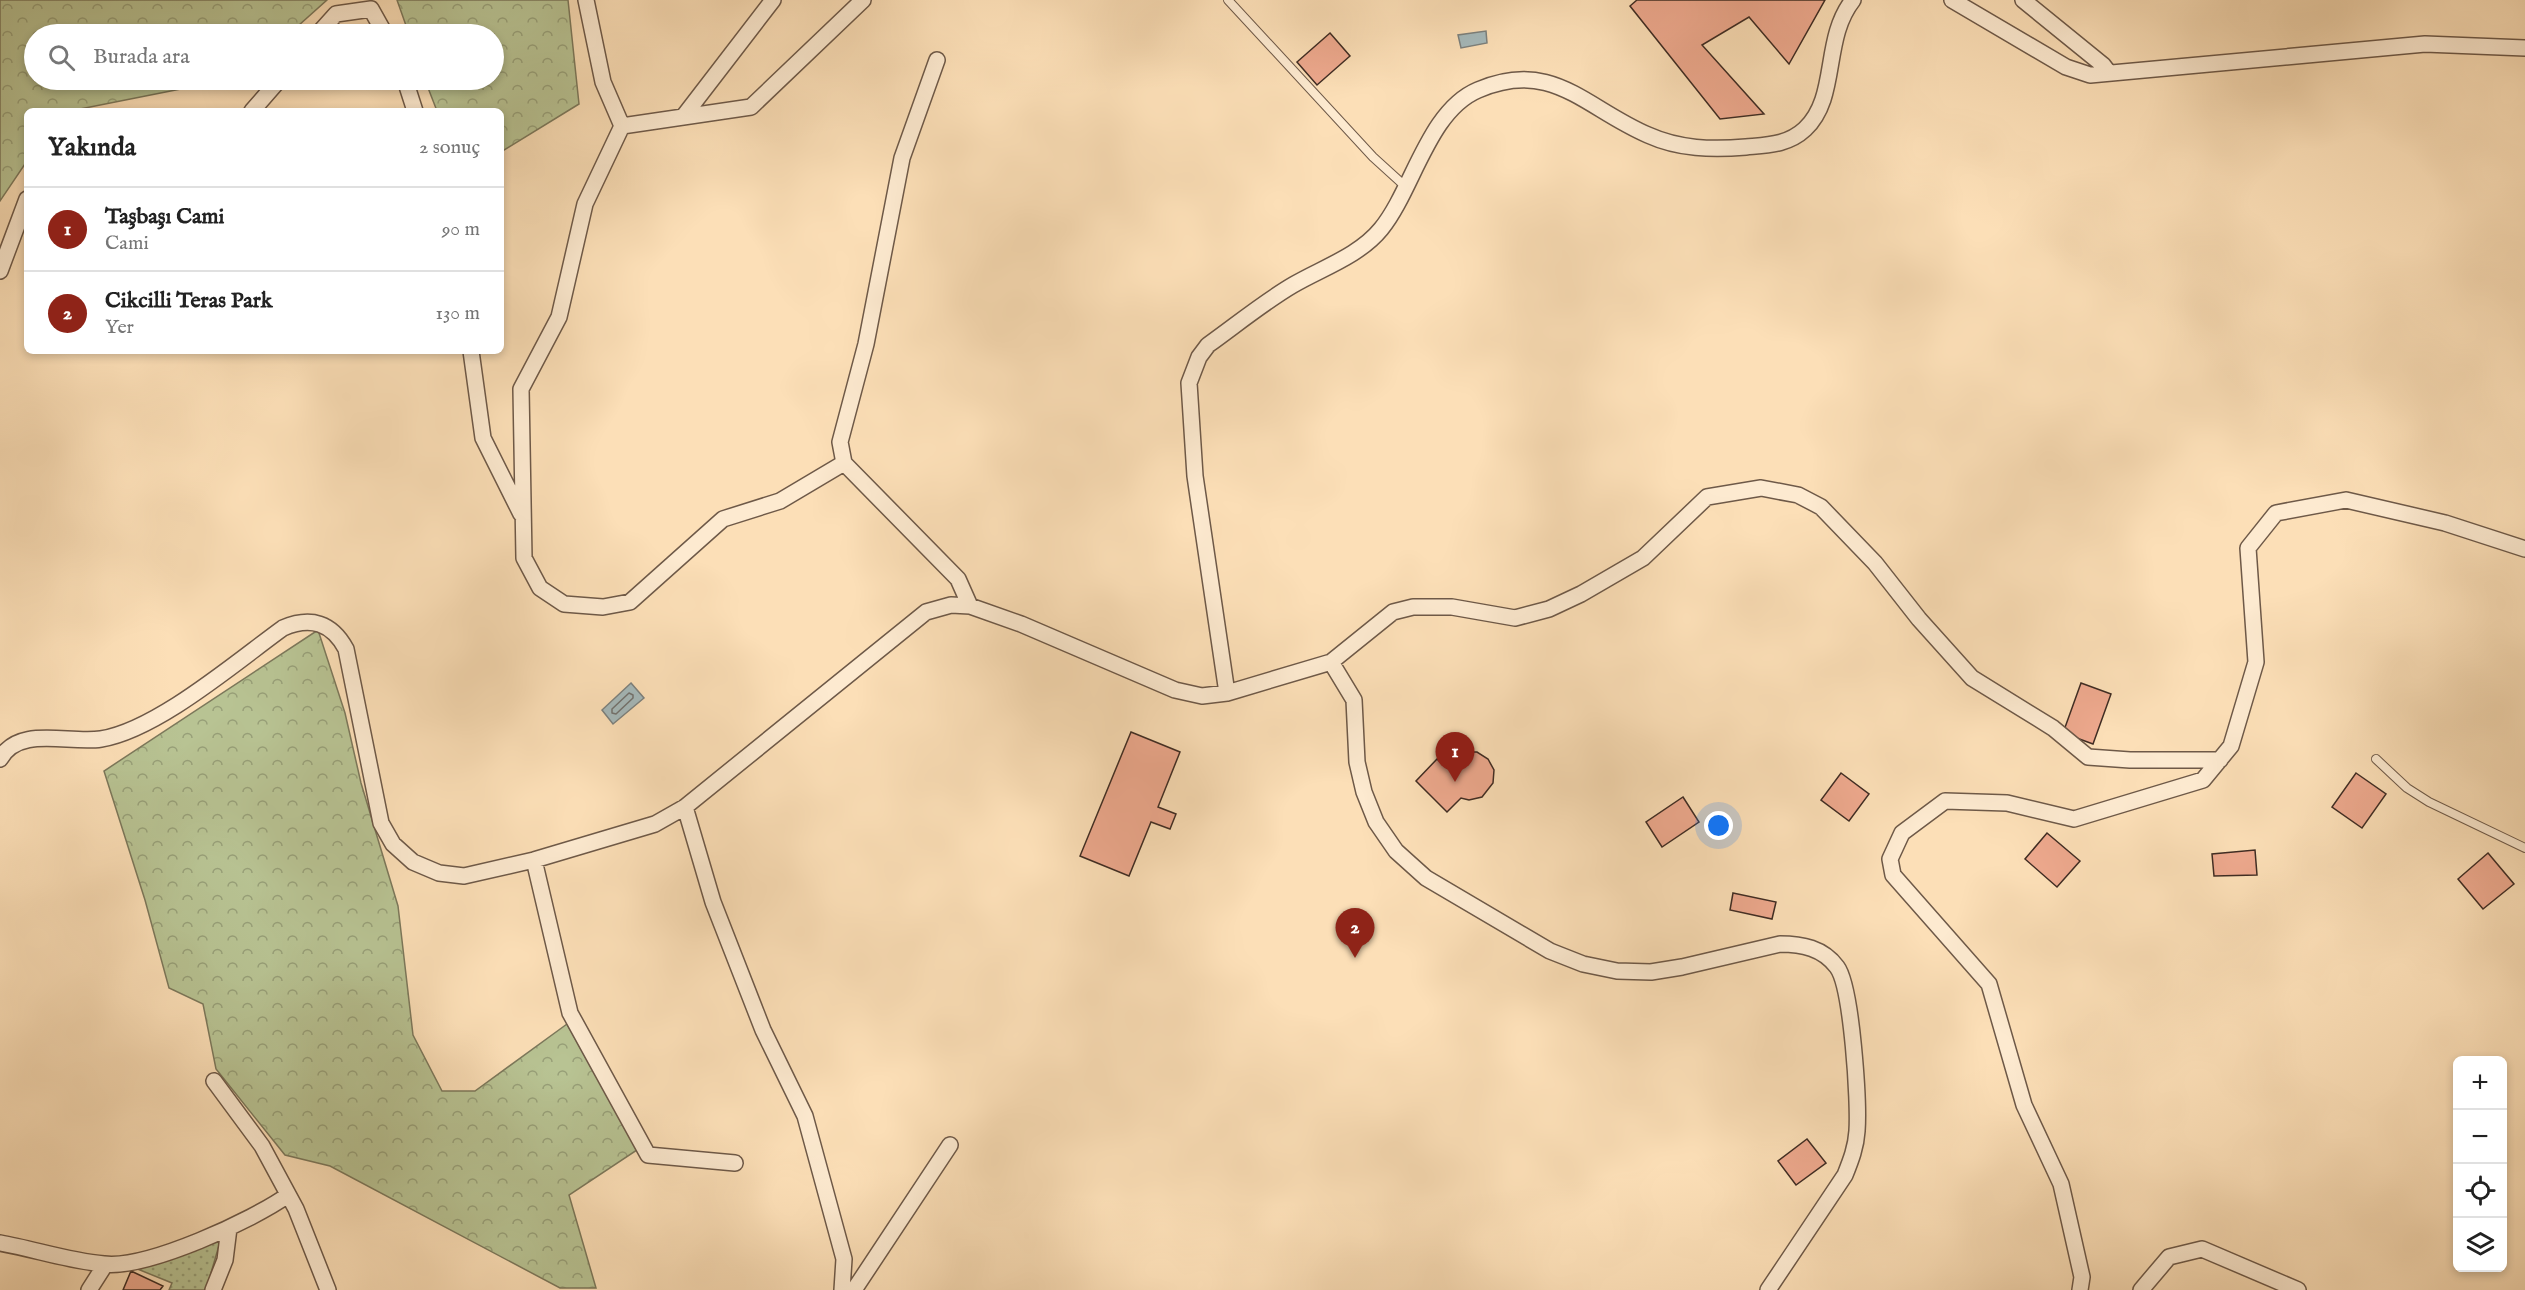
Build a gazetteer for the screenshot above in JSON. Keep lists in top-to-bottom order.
{
  "page": {
    "search": "Burada ara",
    "heading": ["Yakında", "2 sonuç"],
    "list": [
      {
        "mark": "1",
        "name": "Taşbaşı Cami",
        "note": "Cami",
        "value": "90 m"
      },
      {
        "mark": "2",
        "name": "Cikcilli Teras Park",
        "note": "Yer",
        "value": "130 m"
      }
    ],
    "pins": ["1", "2"],
    "map_buttons": ["+", "−"]
  }
}
